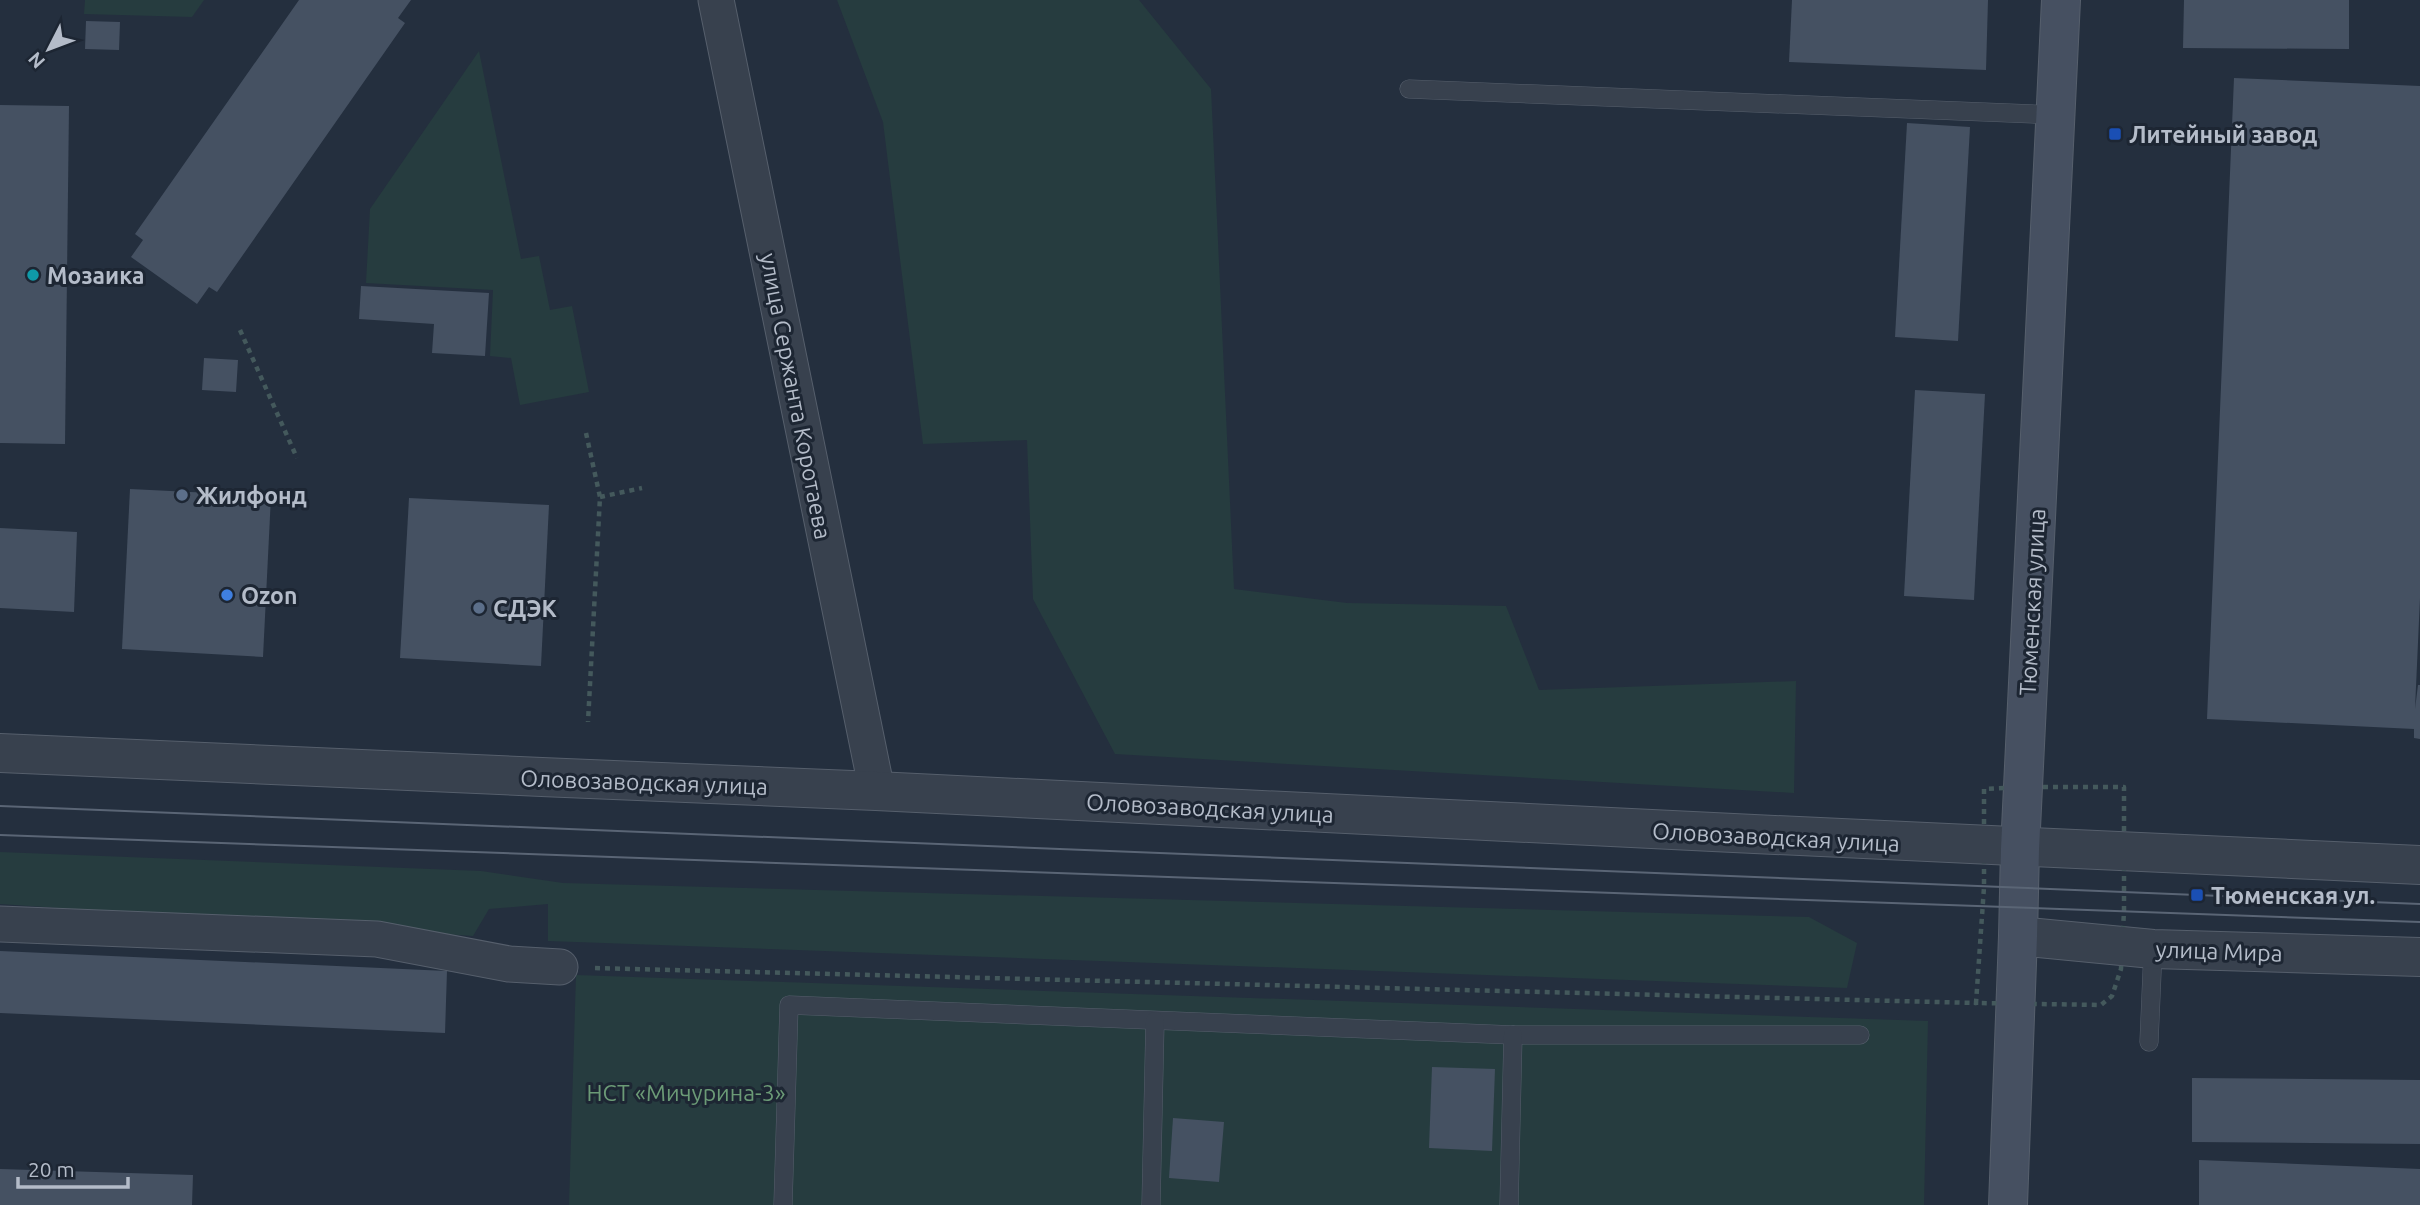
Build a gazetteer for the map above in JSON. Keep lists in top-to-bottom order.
{
  "streets": {
    "main road": ["Тюменская улица"],
    "street": ["улица Сержанта Коротаева", "Оловозаводская улица", "улица Мира"]
  },
  "crossings": [
    ["улица Сержанта Коротаева", "Оловозаводская улица"],
    ["Тюменская улица", "Оловозаводская улица"],
    ["Тюменская улица", "улица Мира"]
  ],
  "parks": ["НСТ «Мичурина-3»"],
  "places": {
    "transit": ["Литейный завод", "Тюменская ул."],
    "other": [
      "Мозаика",
      "Жилфонд",
      "Ozon",
      "СДЭК"
    ]
  },
  "scale_bar": "20 m",
  "north": "bottom left"
}
